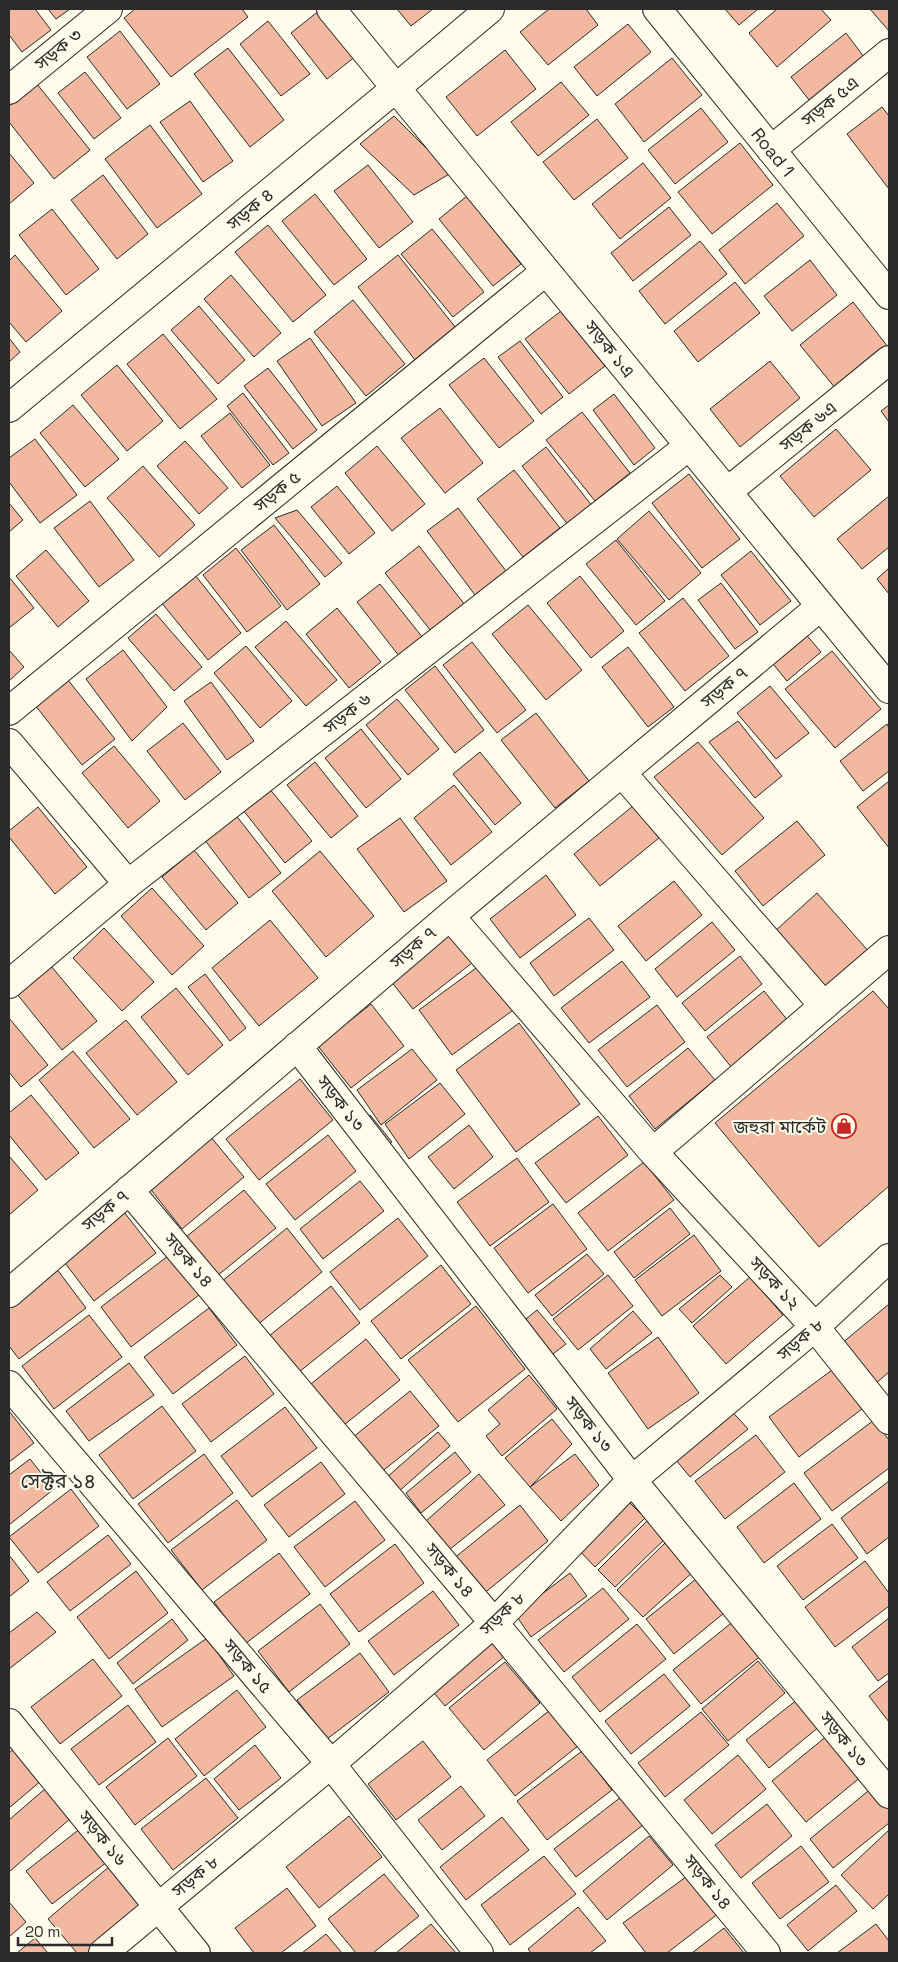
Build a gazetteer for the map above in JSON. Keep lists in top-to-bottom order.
{
  "streets": {
    "street": [
      "সড়ক ৩",
      "সড়ক ৫এ",
      "Road 1",
      "সড়ক ৪",
      "সড়ক ১এ",
      "সড়ক ৬এ",
      "সড়ক ৫",
      "সড়ক ৭",
      "সড়ক ৬",
      "সড়ক ১৩",
      "সড়ক ১৪",
      "সড়ক ১২",
      "সড়ক ৮",
      "সড়ক ১৫",
      "সড়ক ১৬"
    ]
  },
  "crossings": [
    ["সড়ক ৫এ", "Road 1"],
    ["সড়ক ৪", "সড়ক ১এ"],
    ["সড়ক ১এ", "সড়ক ৬এ"],
    ["সড়ক ১এ", "সড়ক ৫"],
    ["সড়ক ১এ", "সড়ক ৭"],
    ["সড়ক ১এ", "সড়ক ৬"],
    ["সড়ক ৭", "সড়ক ১৩"],
    ["সড়ক ৭", "সড়ক ১৪"],
    ["সড়ক ৭", "সড়ক ১২"],
    ["সড়ক ১৩", "সড়ক ৮"],
    ["সড়ক ১৪", "সড়ক ৮"],
    ["সড়ক ১২", "সড়ক ৮"],
    ["সড়ক ৮", "সড়ক ১৫"],
    ["সড়ক ৮", "সড়ক ১৬"]
  ],
  "districts": ["সেক্টর ১৪"],
  "places": {
    "shop": ["জহুরা মার্কেট"]
  },
  "scale_bar": "20 m"
}
